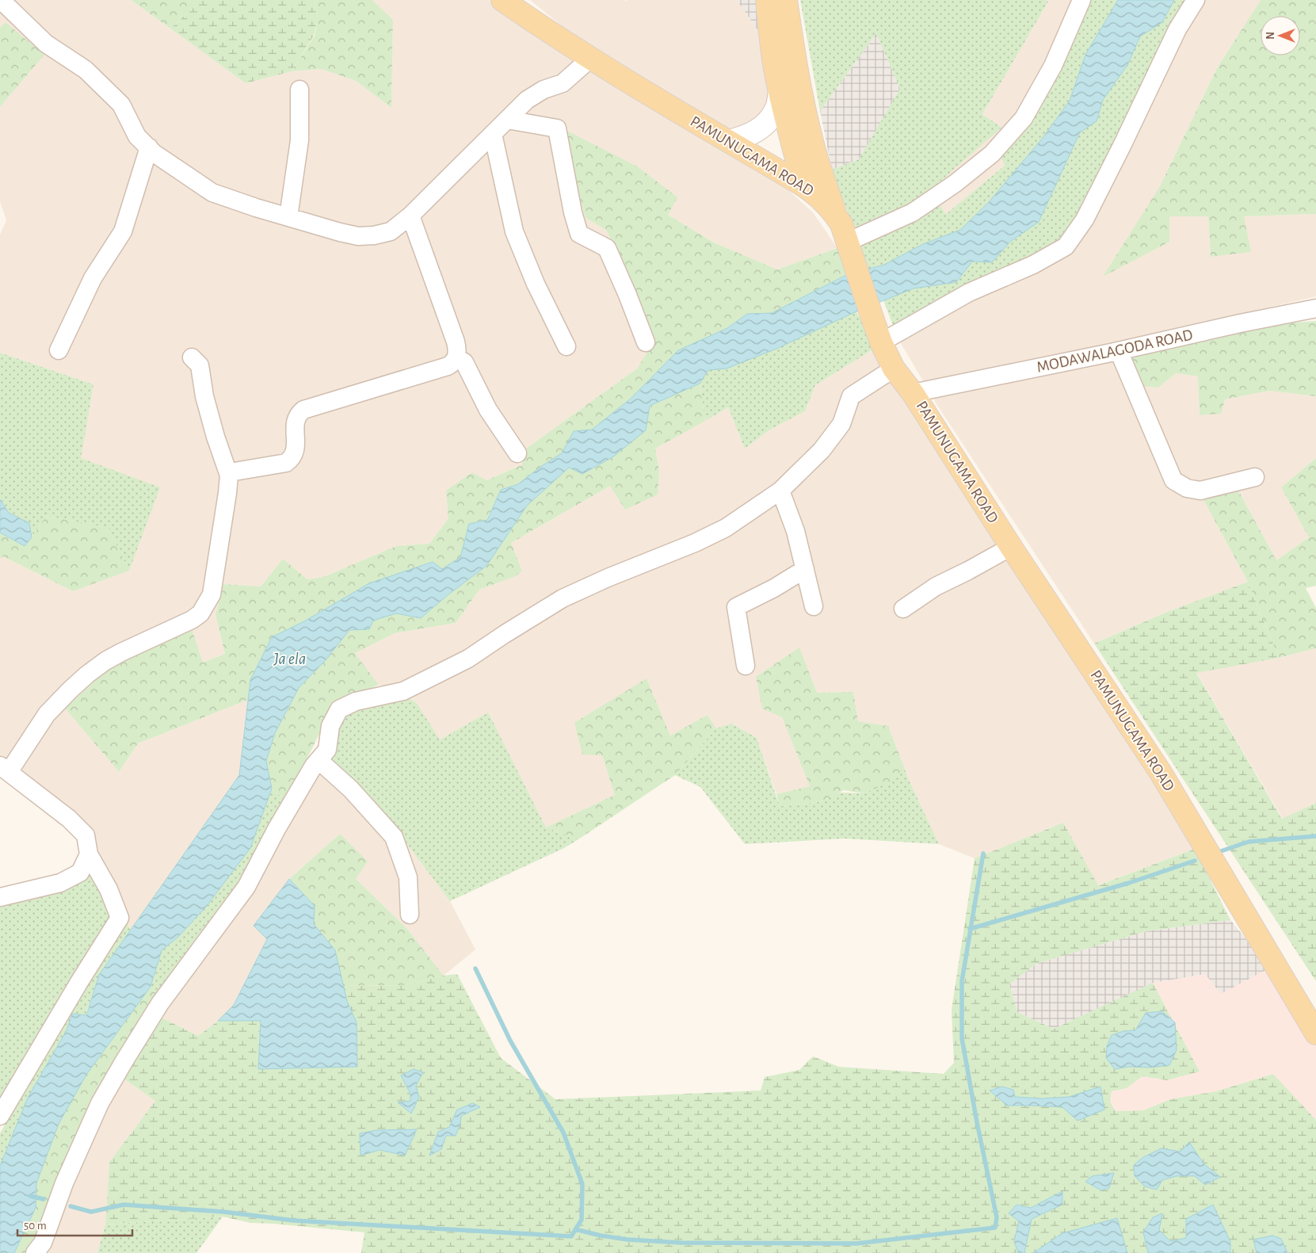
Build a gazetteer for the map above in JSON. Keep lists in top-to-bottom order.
{
  "streets": {
    "main road": ["PAMUNUGAMA ROAD"],
    "street": ["MODAWALAGODA ROAD"]
  },
  "crossings": [
    ["PAMUNUGAMA ROAD", "MODAWALAGODA ROAD"]
  ],
  "water": ["Ja ela"],
  "scale_bar": "50 m",
  "north": "left"
}
